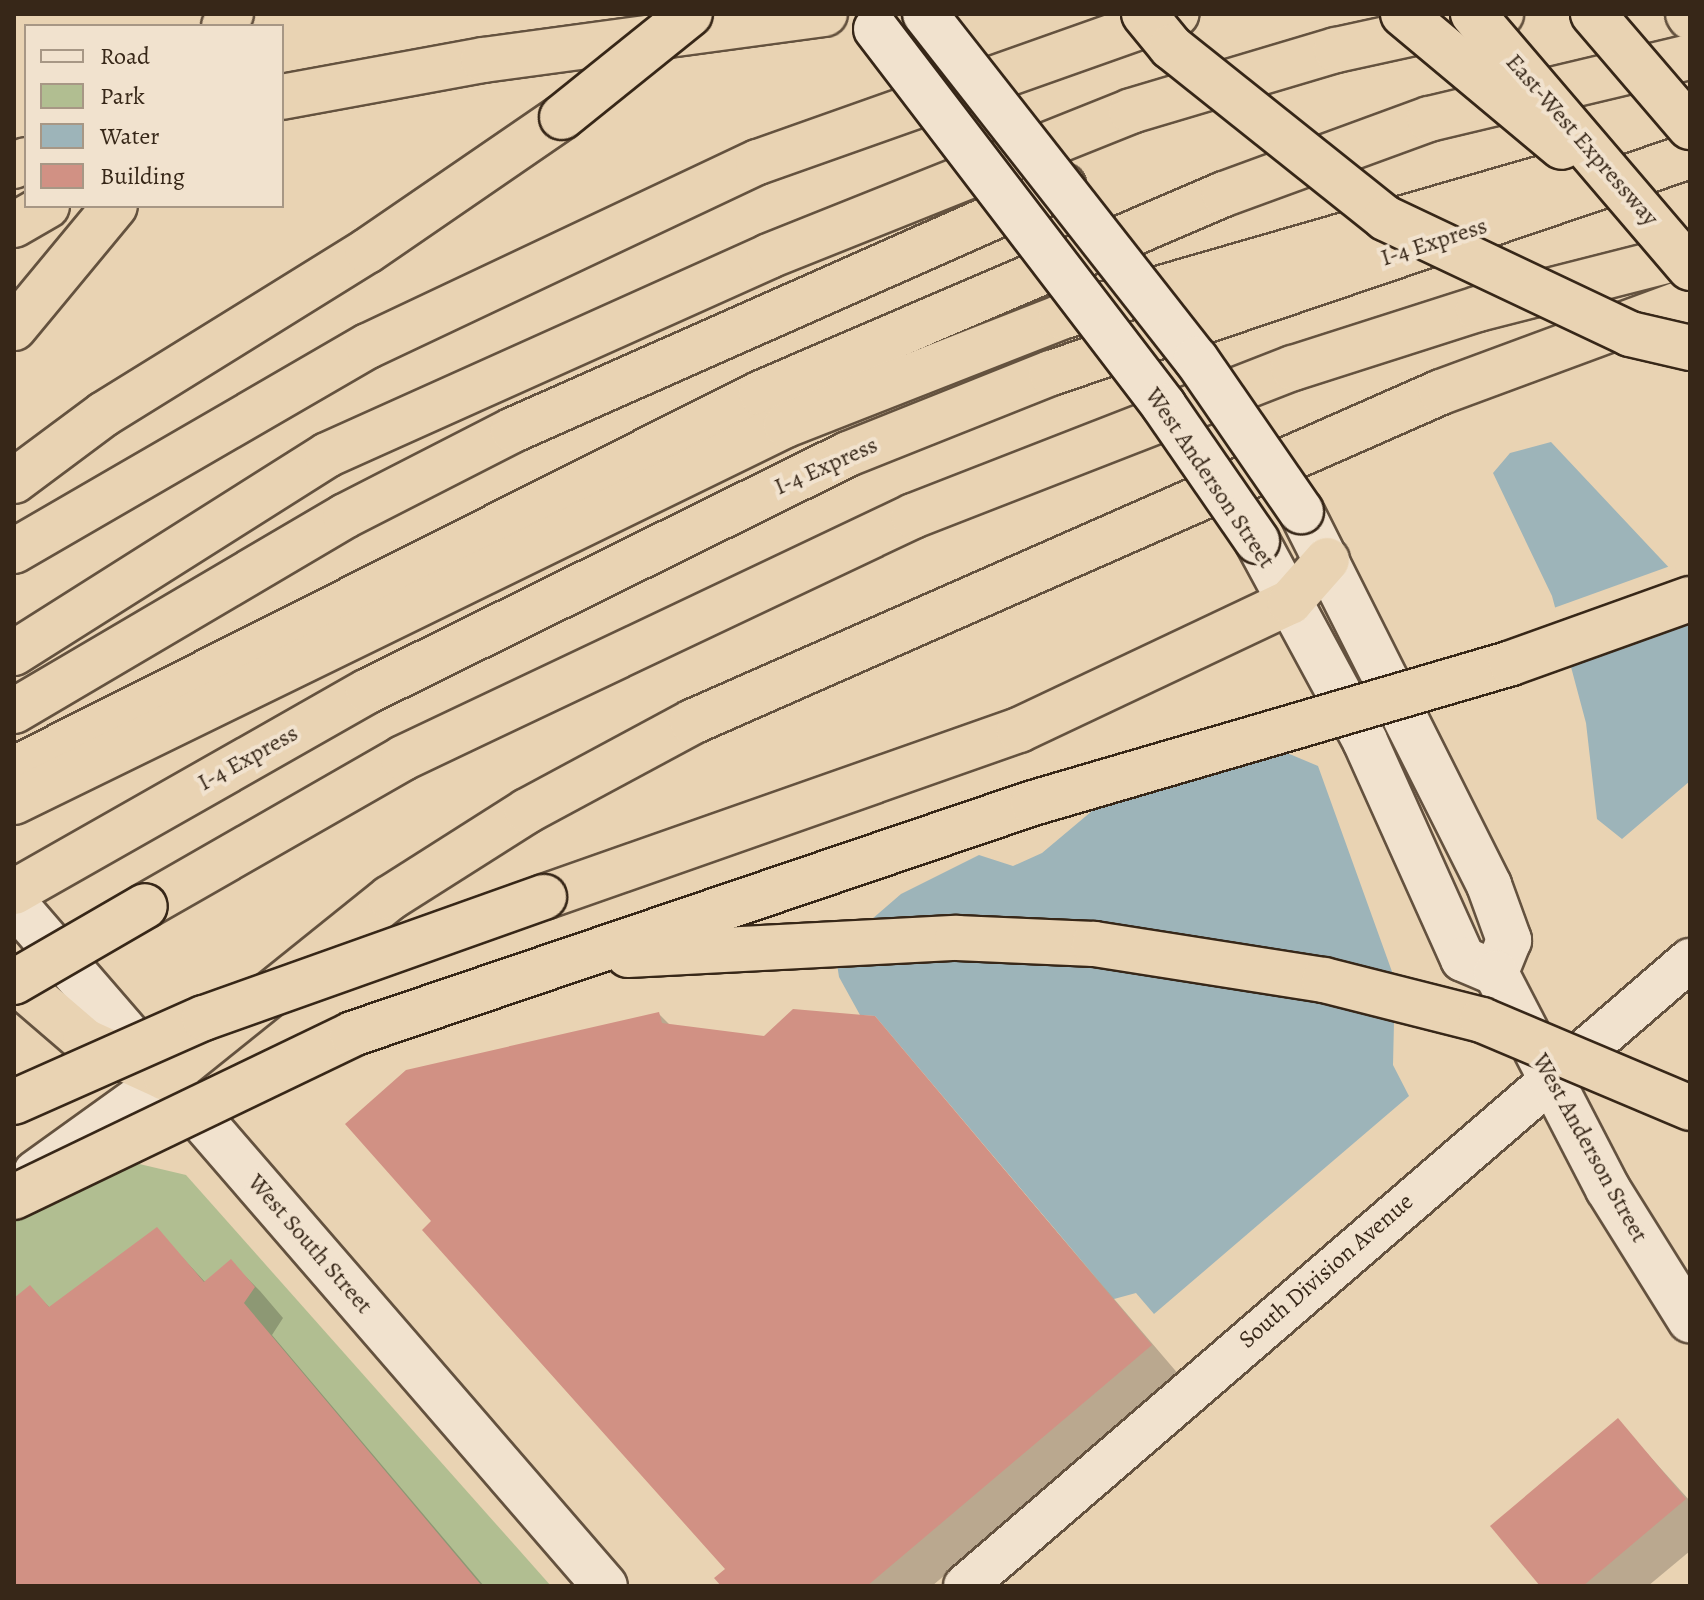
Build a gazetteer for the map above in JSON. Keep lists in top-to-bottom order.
{
  "streets": {
    "highway": ["East-West Expressway", "I-4 Express"],
    "main road": ["West Anderson Street", "West South Street"],
    "street": ["South Division Avenue"]
  },
  "crossings": [
    ["West Anderson Street", "South Division Avenue"]
  ],
  "legend": [
    "Road",
    "Park",
    "Water",
    "Building"
  ]
}
